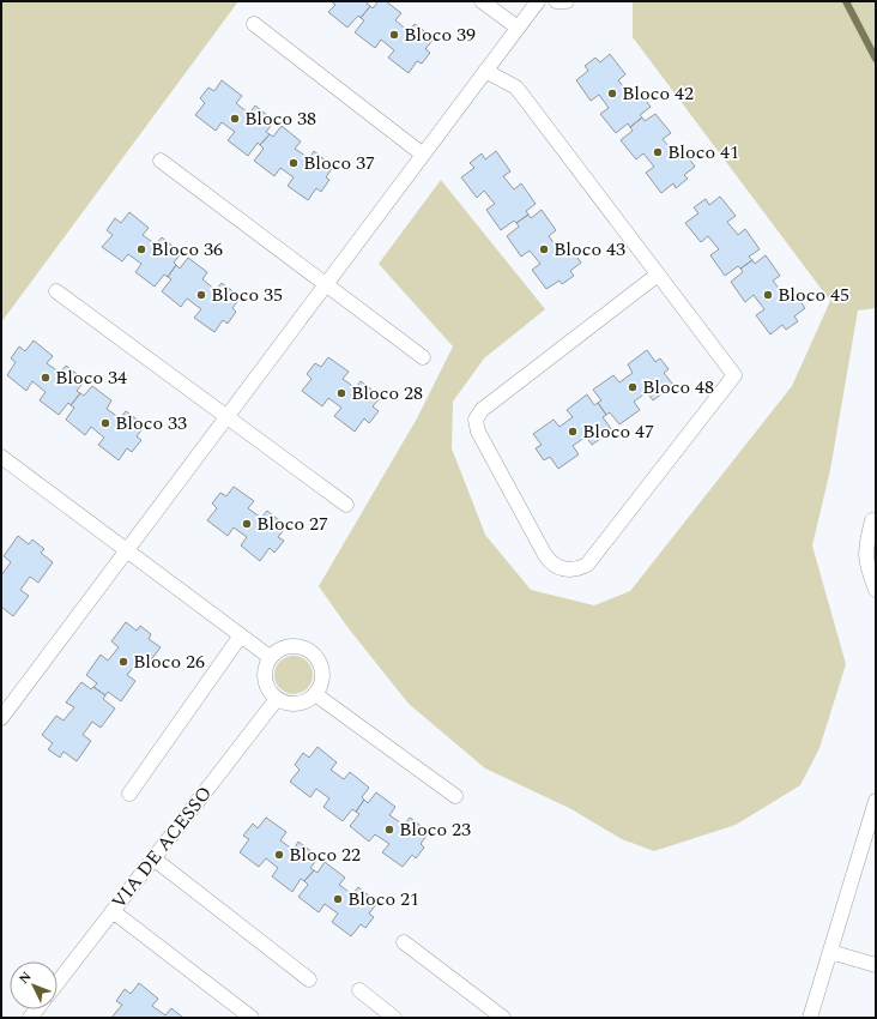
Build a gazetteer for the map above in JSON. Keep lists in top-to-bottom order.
{
  "streets": {
    "lane": ["VIA DE ACESSO"]
  },
  "places": [
    "Bloco 39",
    "Bloco 42",
    "Bloco 38",
    "Bloco 41",
    "Bloco 37",
    "Bloco 36",
    "Bloco 43",
    "Bloco 35",
    "Bloco 45",
    "Bloco 34",
    "Bloco 48",
    "Bloco 28",
    "Bloco 33",
    "Bloco 47",
    "Bloco 27",
    "Bloco 26",
    "Bloco 23",
    "Bloco 22",
    "Bloco 21"
  ],
  "north": "top left"
}
